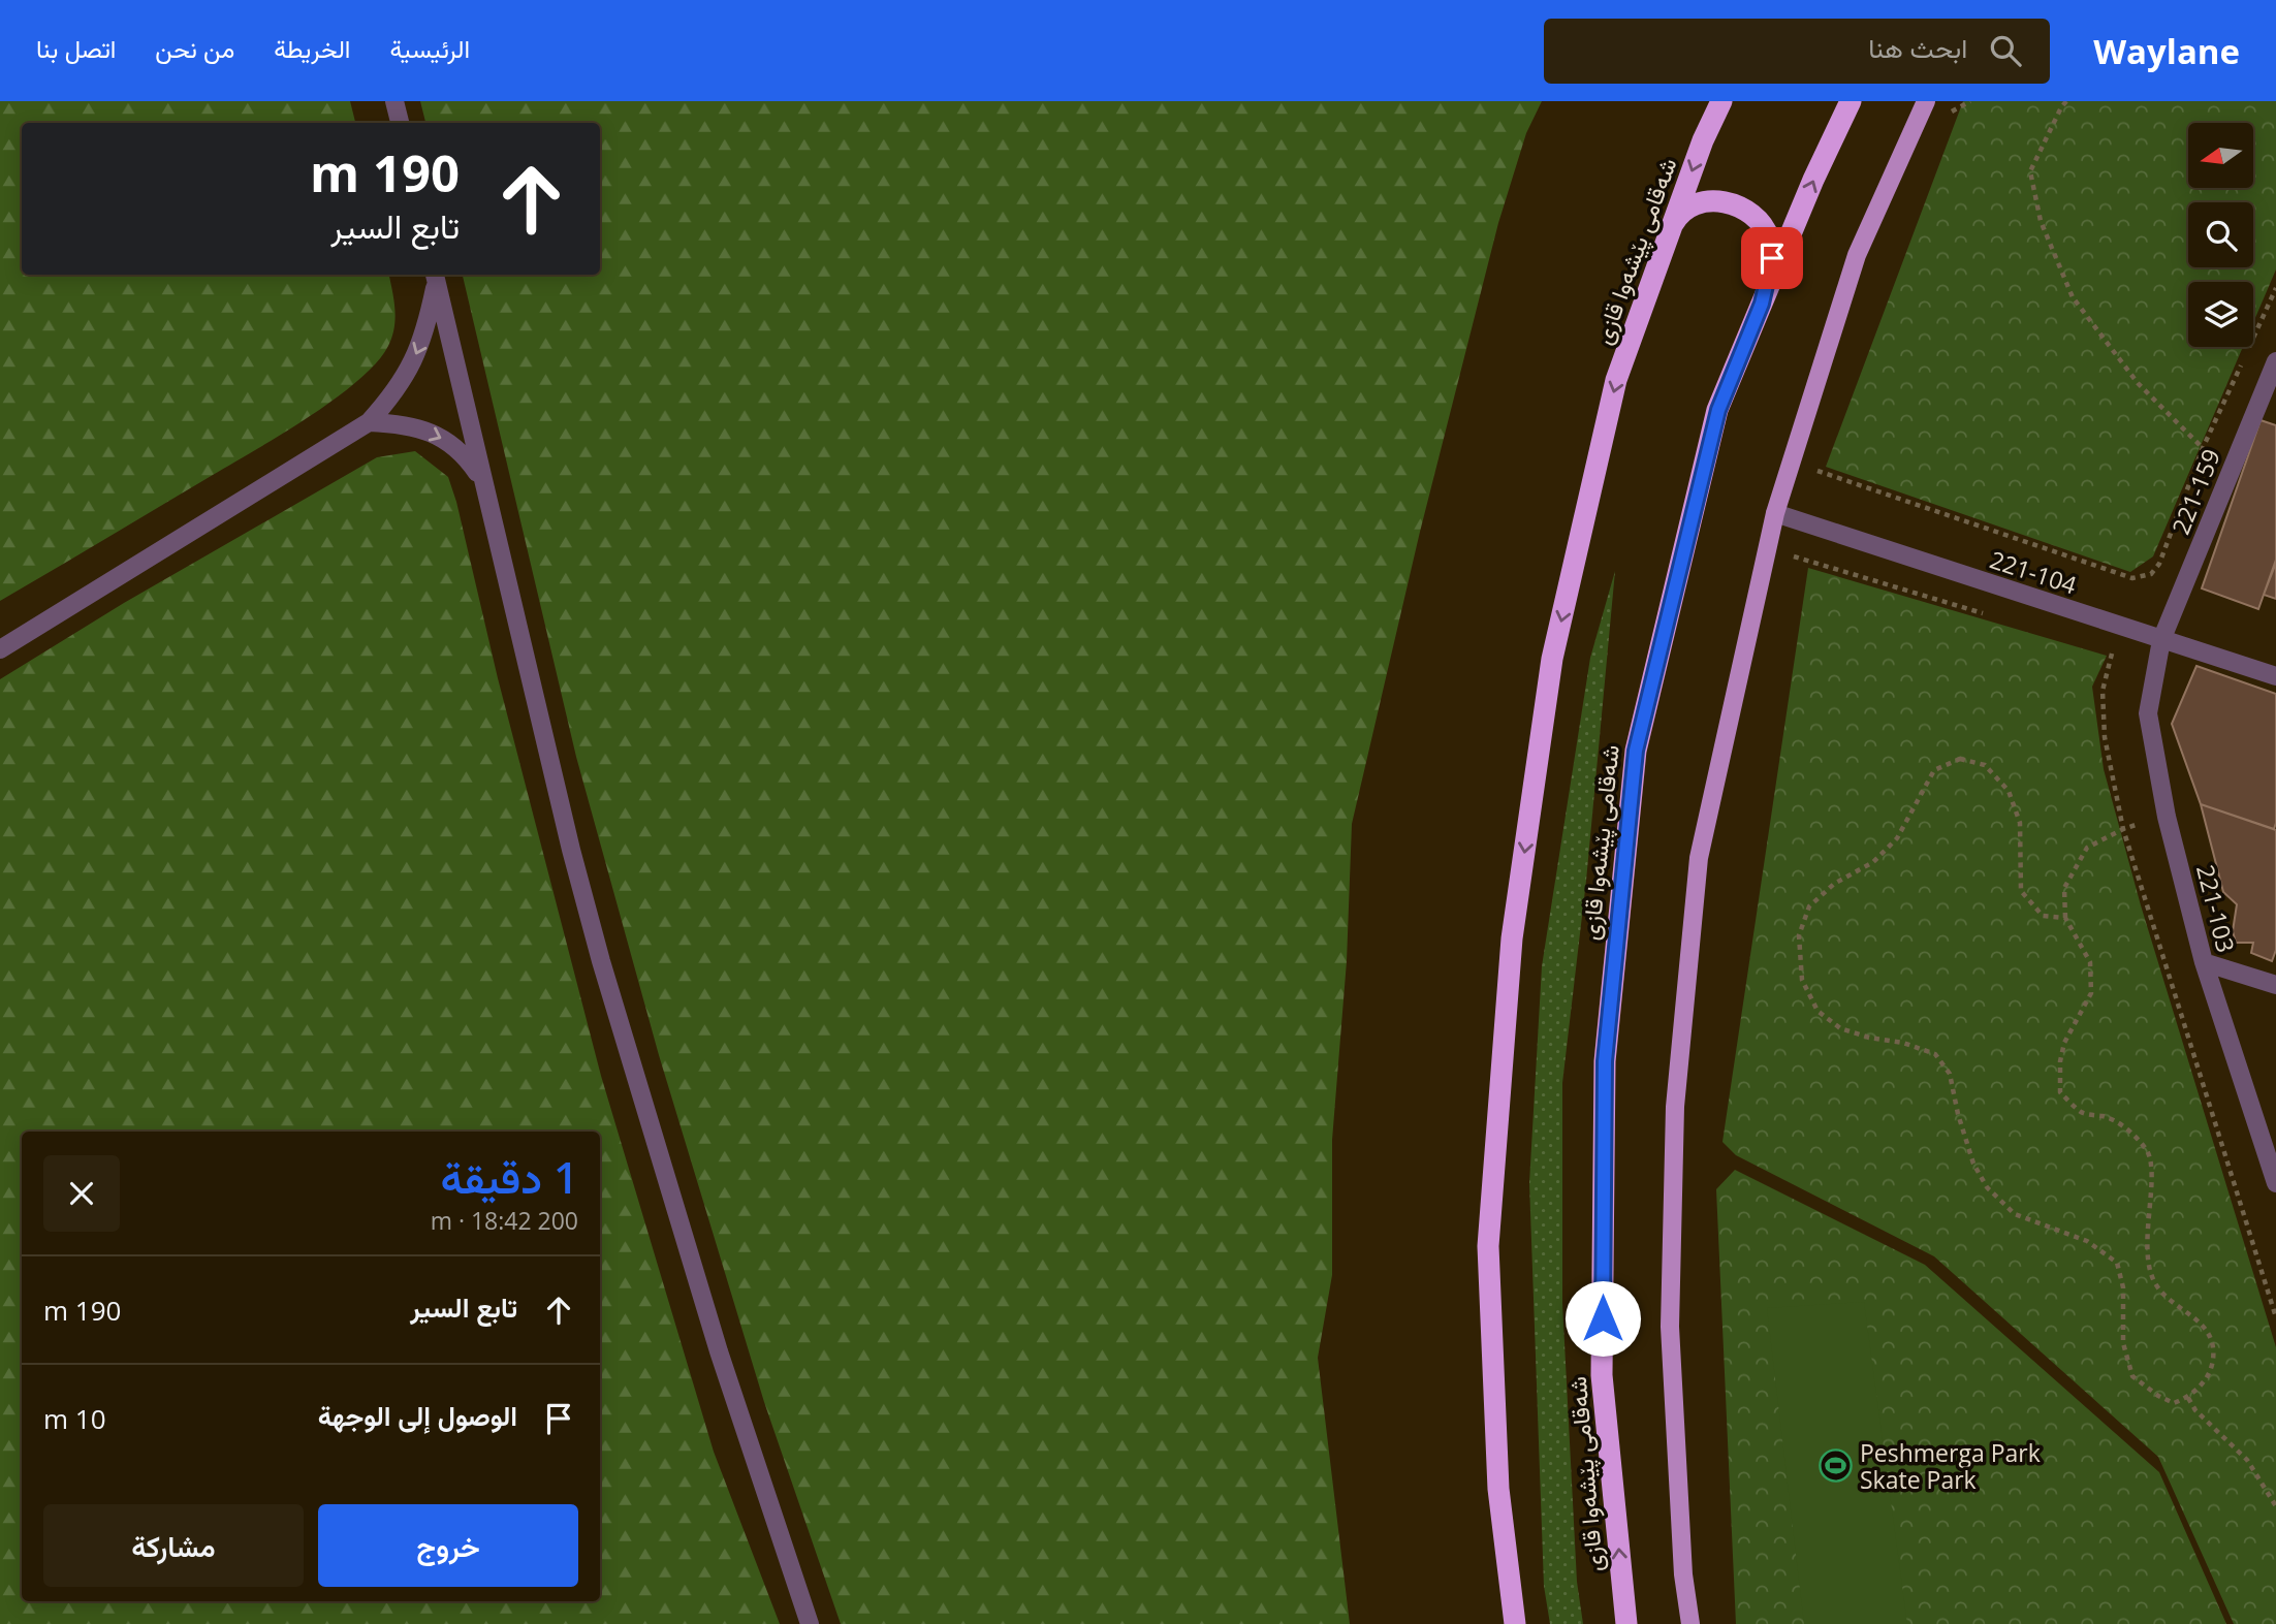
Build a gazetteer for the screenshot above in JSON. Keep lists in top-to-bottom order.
{
  "streets": {
    "highway": ["شەقامی پێشەوا قازی"],
    "street": ["221-159", "221-104", "221-103"]
  },
  "crossings": [
    ["221-159", "221-104"],
    ["221-159", "221-103"],
    ["221-104", "221-103"]
  ],
  "places": {
    "sports": ["Peshmerga Park Skate Park"]
  },
  "north": "left",
  "page": {
    "header": "Waylane",
    "search": "ابحث هنا",
    "nav": [
      "الرئيسية",
      "الخريطة",
      "من نحن",
      "اتصل بنا"
    ],
    "turn": ["190 m", "تابع السير"],
    "heading": ["1 دقيقة", "200 m · 18:42"],
    "list": [
      {
        "name": "تابع السير",
        "value": "190 m"
      },
      {
        "name": "الوصول إلى الوجهة",
        "value": "10 m"
      }
    ],
    "buttons": ["خروج", "مشاركة"]
  }
}
